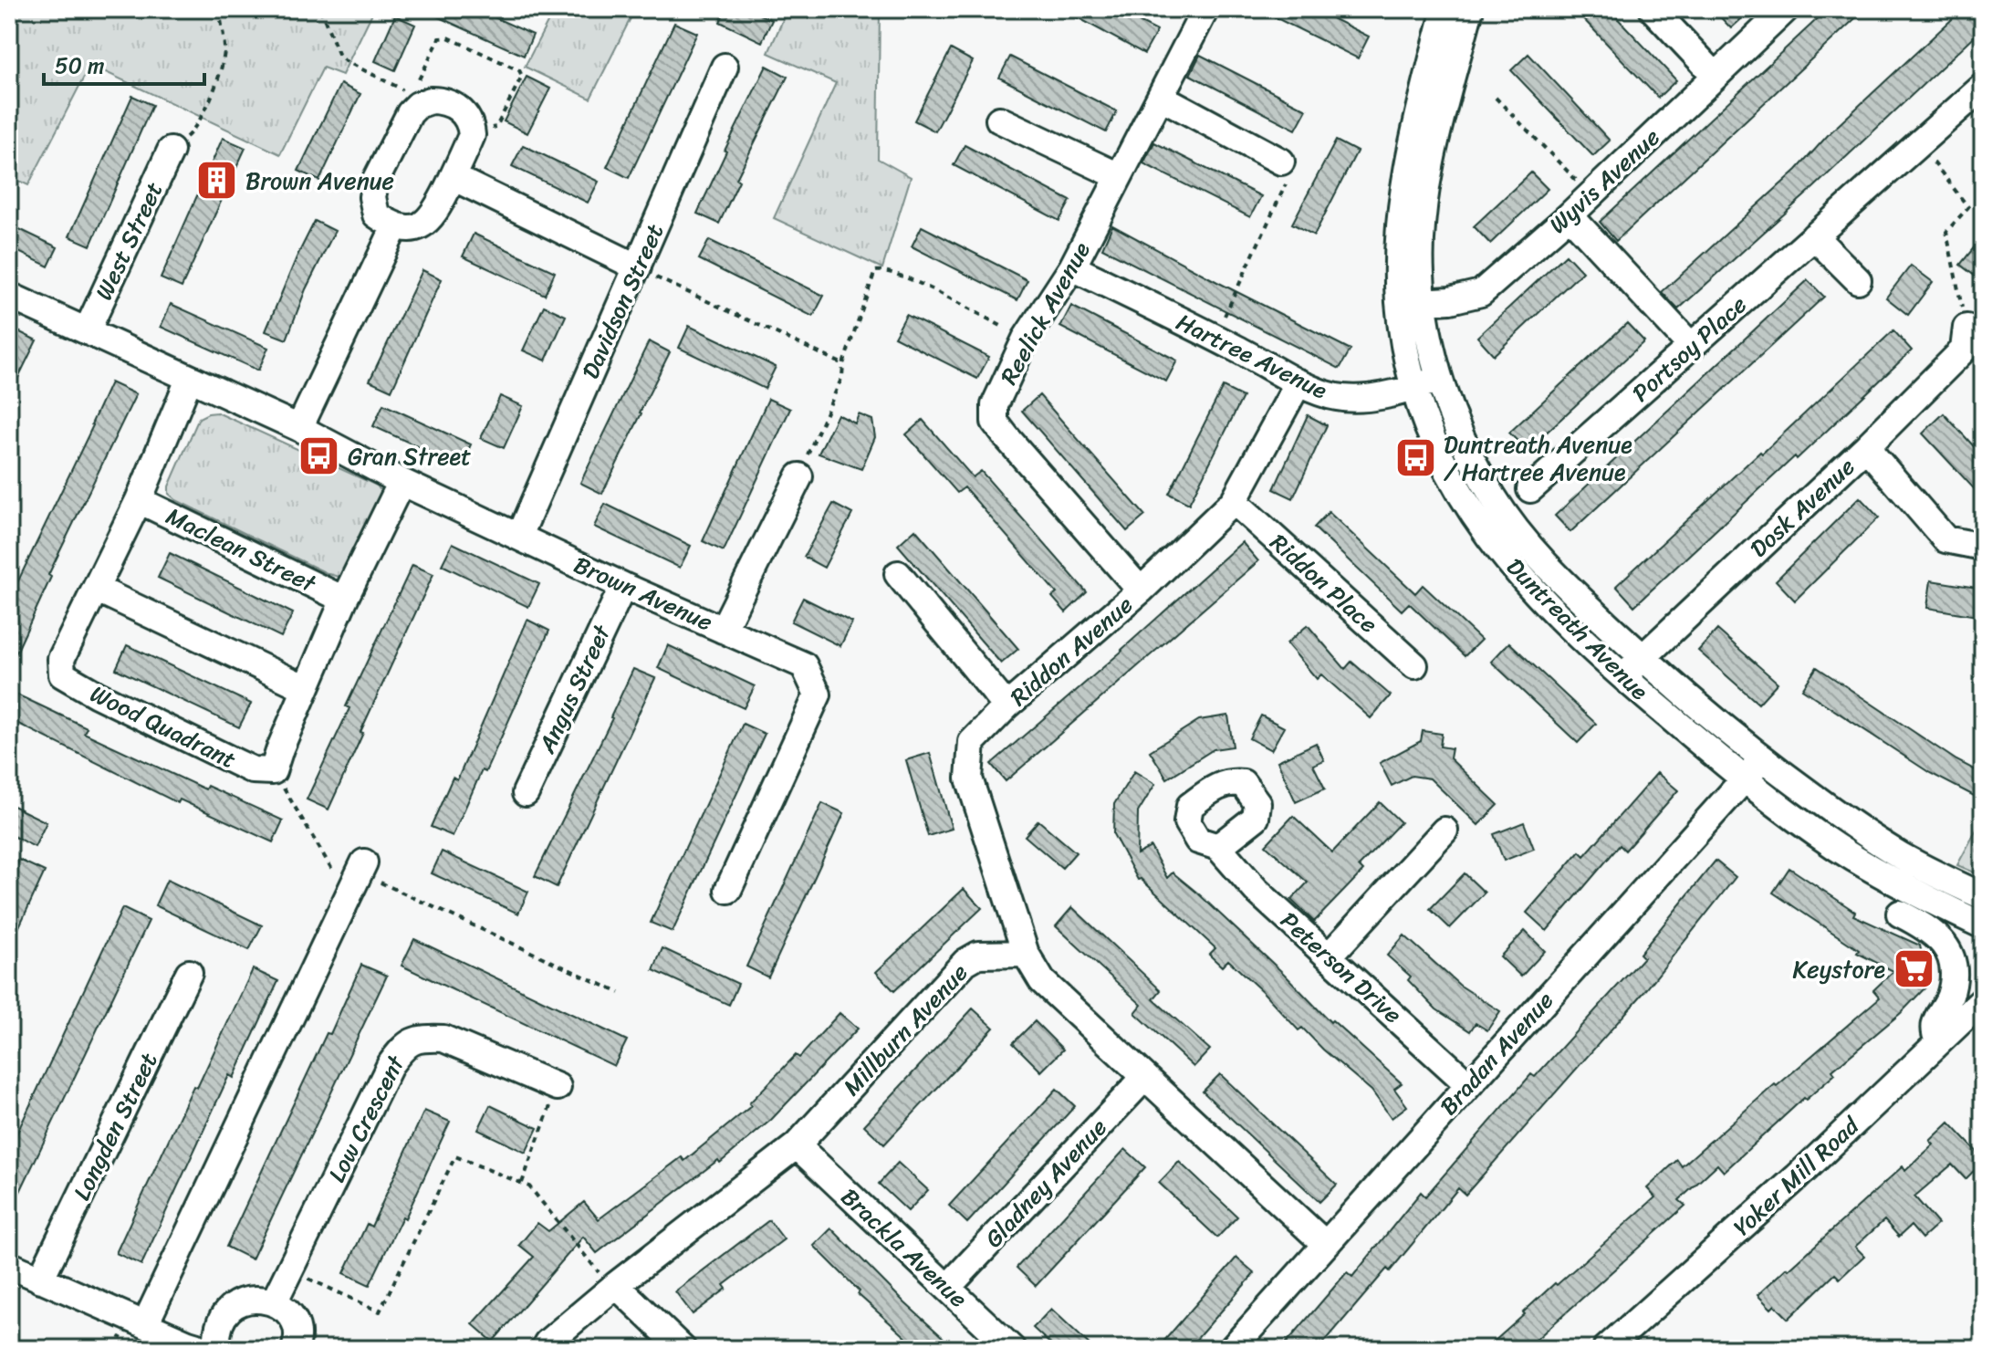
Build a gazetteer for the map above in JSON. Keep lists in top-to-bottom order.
{
  "streets": {
    "street": [
      "Wyvis Avenue",
      "West Street",
      "Davidson Street",
      "Reelick Avenue",
      "Portsoy Place",
      "Hartree Avenue",
      "Dosk Avenue",
      "Maclean Street",
      "Riddon Place",
      "Brown Avenue",
      "Duntreath Avenue",
      "Riddon Avenue",
      "Angus Street",
      "Wood Quadrant",
      "Peterson Drive",
      "Millburn Avenue",
      "Bradan Avenue",
      "Low Crescent",
      "Longden Street",
      "Yoker Mill Road",
      "Gladney Avenue",
      "Brackla Avenue"
    ]
  },
  "crossings": [
    ["Wyvis Avenue", "Duntreath Avenue"],
    ["West Street", "Brown Avenue"],
    ["Davidson Street", "Brown Avenue"],
    ["Reelick Avenue", "Hartree Avenue"],
    ["Reelick Avenue", "Riddon Avenue"],
    ["Hartree Avenue", "Duntreath Avenue"],
    ["Hartree Avenue", "Riddon Avenue"],
    ["Dosk Avenue", "Duntreath Avenue"],
    ["Maclean Street", "Wood Quadrant"],
    ["Riddon Place", "Riddon Avenue"],
    ["Brown Avenue", "Angus Street"],
    ["Brown Avenue", "Wood Quadrant"],
    ["Duntreath Avenue", "Bradan Avenue"],
    ["Riddon Avenue", "Millburn Avenue"],
    ["Peterson Drive", "Bradan Avenue"],
    ["Millburn Avenue", "Brackla Avenue"],
    ["Gladney Avenue", "Brackla Avenue"]
  ],
  "places": {
    "building": ["Brown Avenue"],
    "bus stop": ["Gran Street", "Duntreath Avenue / Hartree Avenue"],
    "supermarket": ["Keystore"]
  },
  "scale_bar": "50 m"
}
